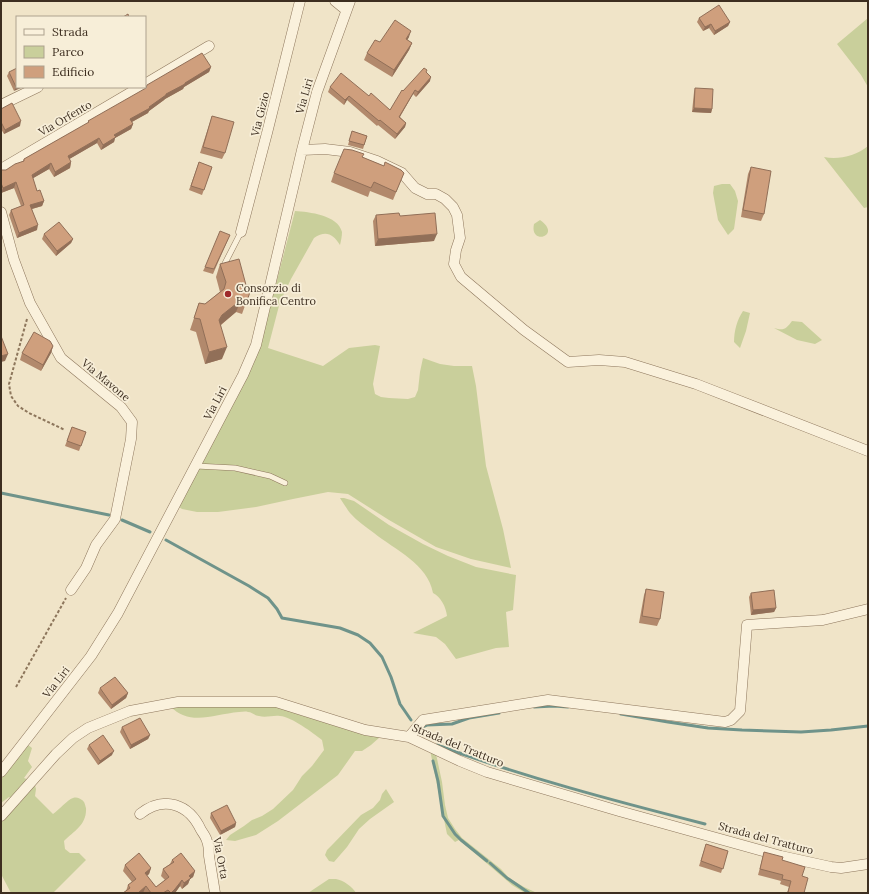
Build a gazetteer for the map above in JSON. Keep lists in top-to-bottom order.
{
  "streets": {
    "street": [
      "Via Liri",
      "Via Gizio",
      "Via Orfento",
      "Via Mavone",
      "Strada del Tratturo",
      "Via Orta"
    ]
  },
  "places": ["Consorzio di Bonifica Centro"],
  "legend": ["Strada", "Parco", "Edificio"]
}
